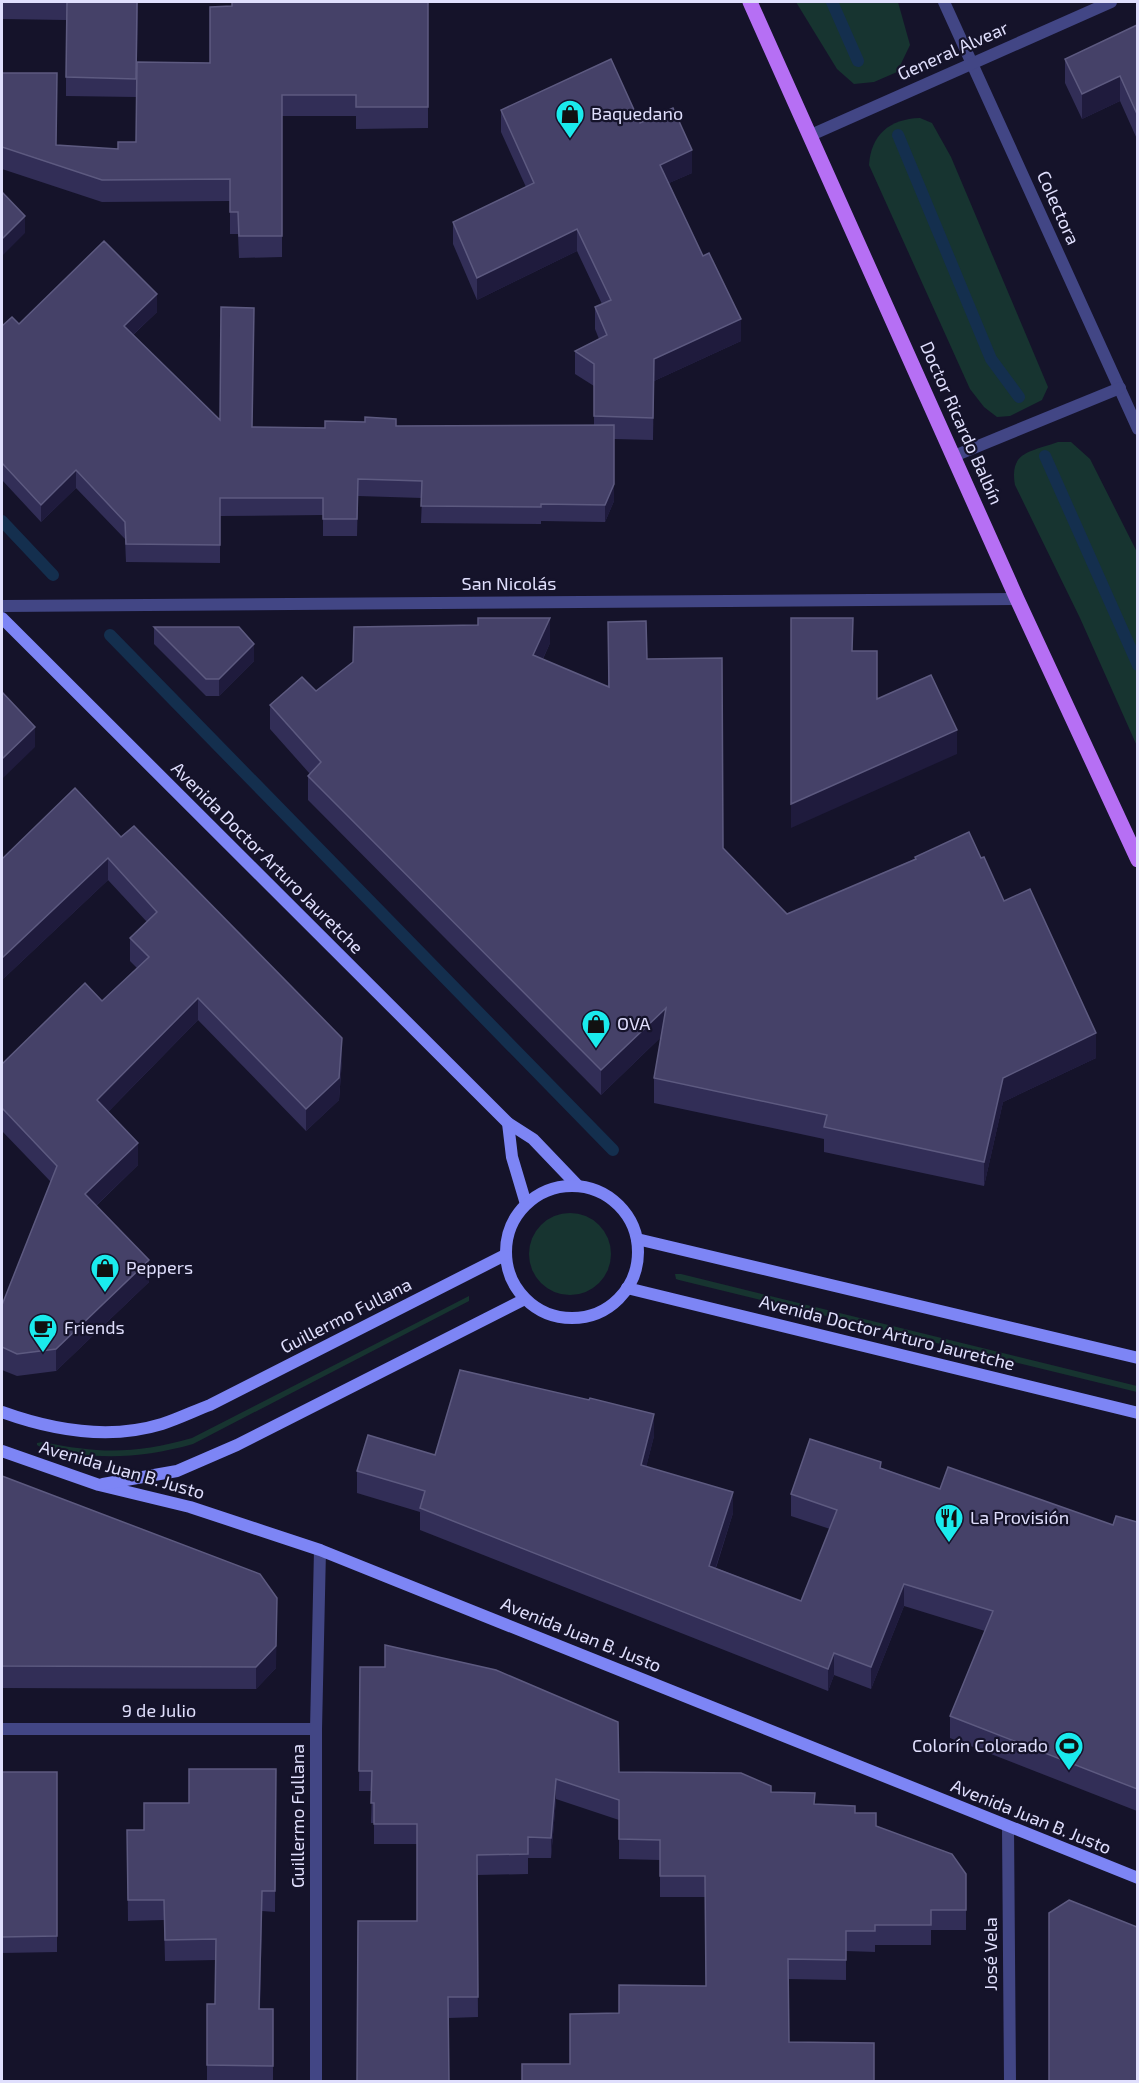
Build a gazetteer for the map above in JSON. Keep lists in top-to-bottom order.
{
  "streets": {
    "main road": [
      "Doctor Ricardo Balbín",
      "Avenida Doctor Arturo Jauretche",
      "Guillermo Fullana",
      "Avenida Juan B. Justo"
    ],
    "street": [
      "General Alvear",
      "Colectora",
      "San Nicolás",
      "9 de Julio",
      "José Vela"
    ]
  },
  "crossings": [
    ["General Alvear", "Colectora"],
    ["General Alvear", "Doctor Ricardo Balbín"],
    ["Doctor Ricardo Balbín", "San Nicolás"],
    ["Avenida Doctor Arturo Jauretche", "Guillermo Fullana"],
    ["Guillermo Fullana", "Avenida Juan B. Justo"],
    ["Guillermo Fullana", "9 de Julio"],
    ["Avenida Juan B. Justo", "José Vela"]
  ],
  "places": {
    "shop": ["Baquedano", "OVA", "Peppers"],
    "cafe": ["Friends"],
    "restaurant": ["La Provisión"],
    "sports": ["Colorín Colorado"]
  }
}
